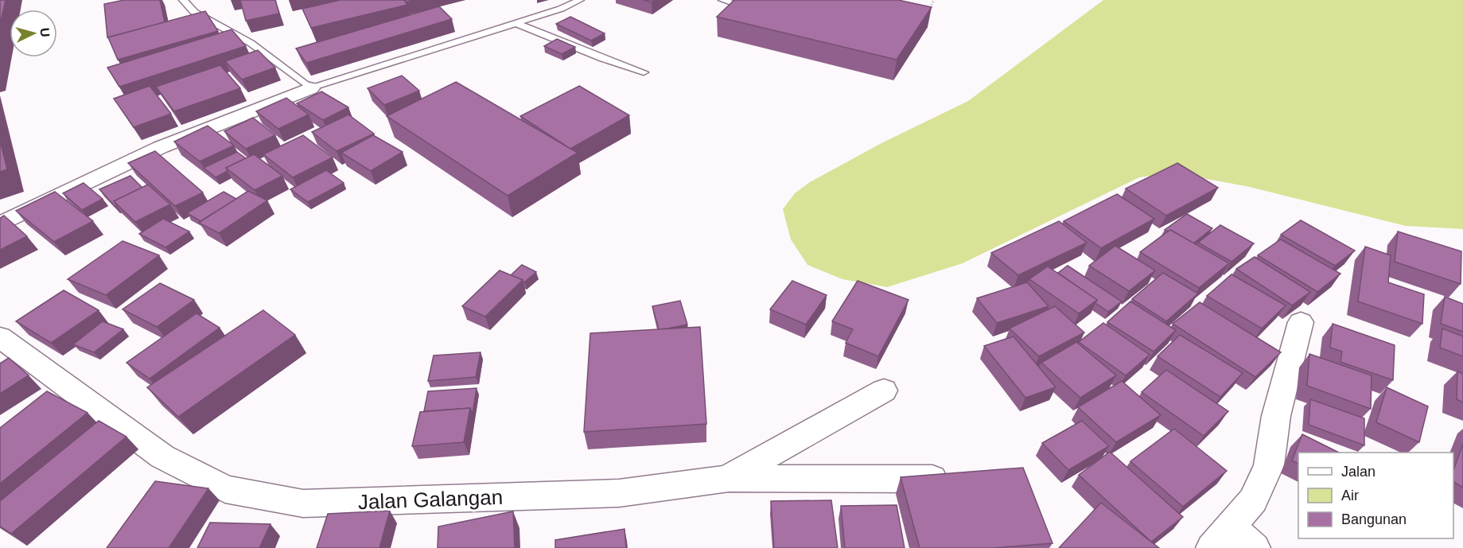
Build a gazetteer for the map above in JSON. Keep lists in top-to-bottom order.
{
  "streets": {
    "street": ["Jalan Galangan"]
  },
  "legend": ["Jalan", "Air", "Bangunan"],
  "north": "right"
}
